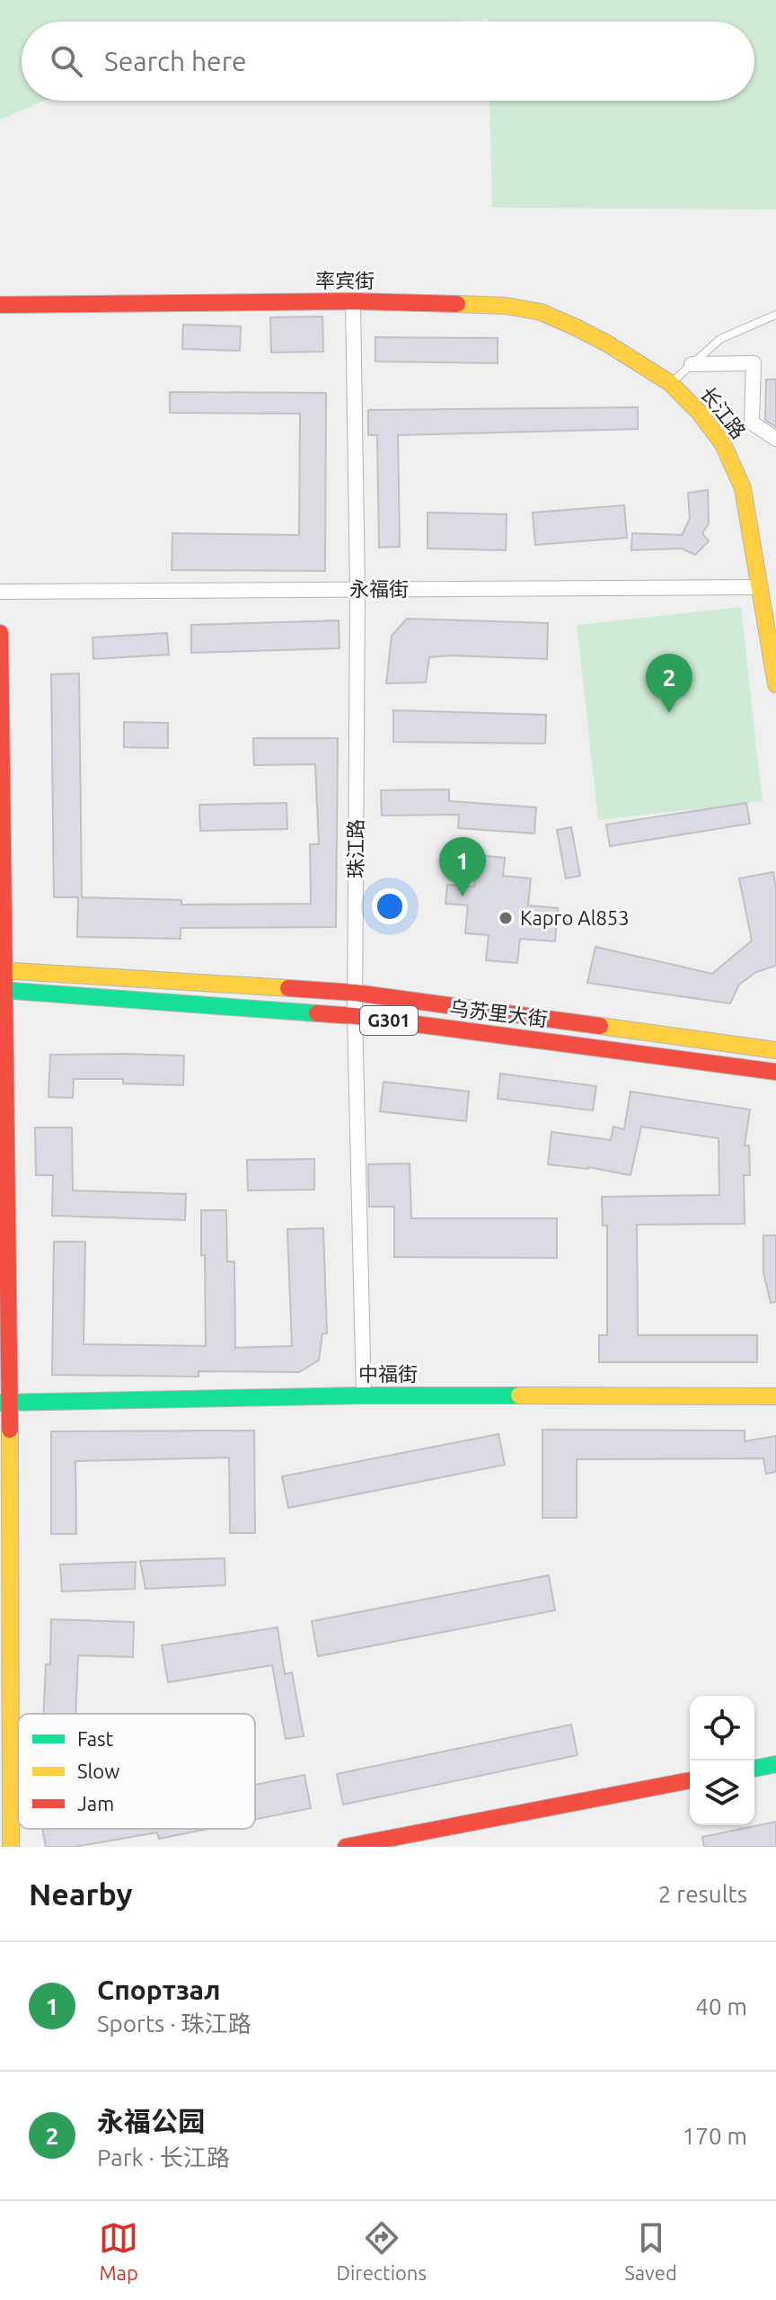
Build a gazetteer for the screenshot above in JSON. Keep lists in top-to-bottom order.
{
  "streets": {
    "main road": [
      "率宾街",
      "长江路",
      "乌苏里大街",
      "G301",
      "中福街"
    ],
    "street": ["永福街", "珠江路"]
  },
  "crossings": [
    ["率宾街", "长江路"],
    ["率宾街", "珠江路"],
    ["长江路", "永福街"],
    ["永福街", "珠江路"],
    ["珠江路", "乌苏里大街"],
    ["珠江路", "中福街"]
  ],
  "places": ["Карго Al853"],
  "legend": ["Fast", "Slow", "Jam"],
  "page": {
    "search": "Search here",
    "pins": ["2", "1"],
    "heading": ["Nearby", "2 results"],
    "list": [
      {
        "mark": "1",
        "name": "Спортзал",
        "note": "Sports · 珠江路",
        "value": "40 m"
      },
      {
        "mark": "2",
        "name": "永福公园",
        "note": "Park · 长江路",
        "value": "170 m"
      }
    ],
    "nav": ["Map", "Directions", "Saved"]
  }
}
